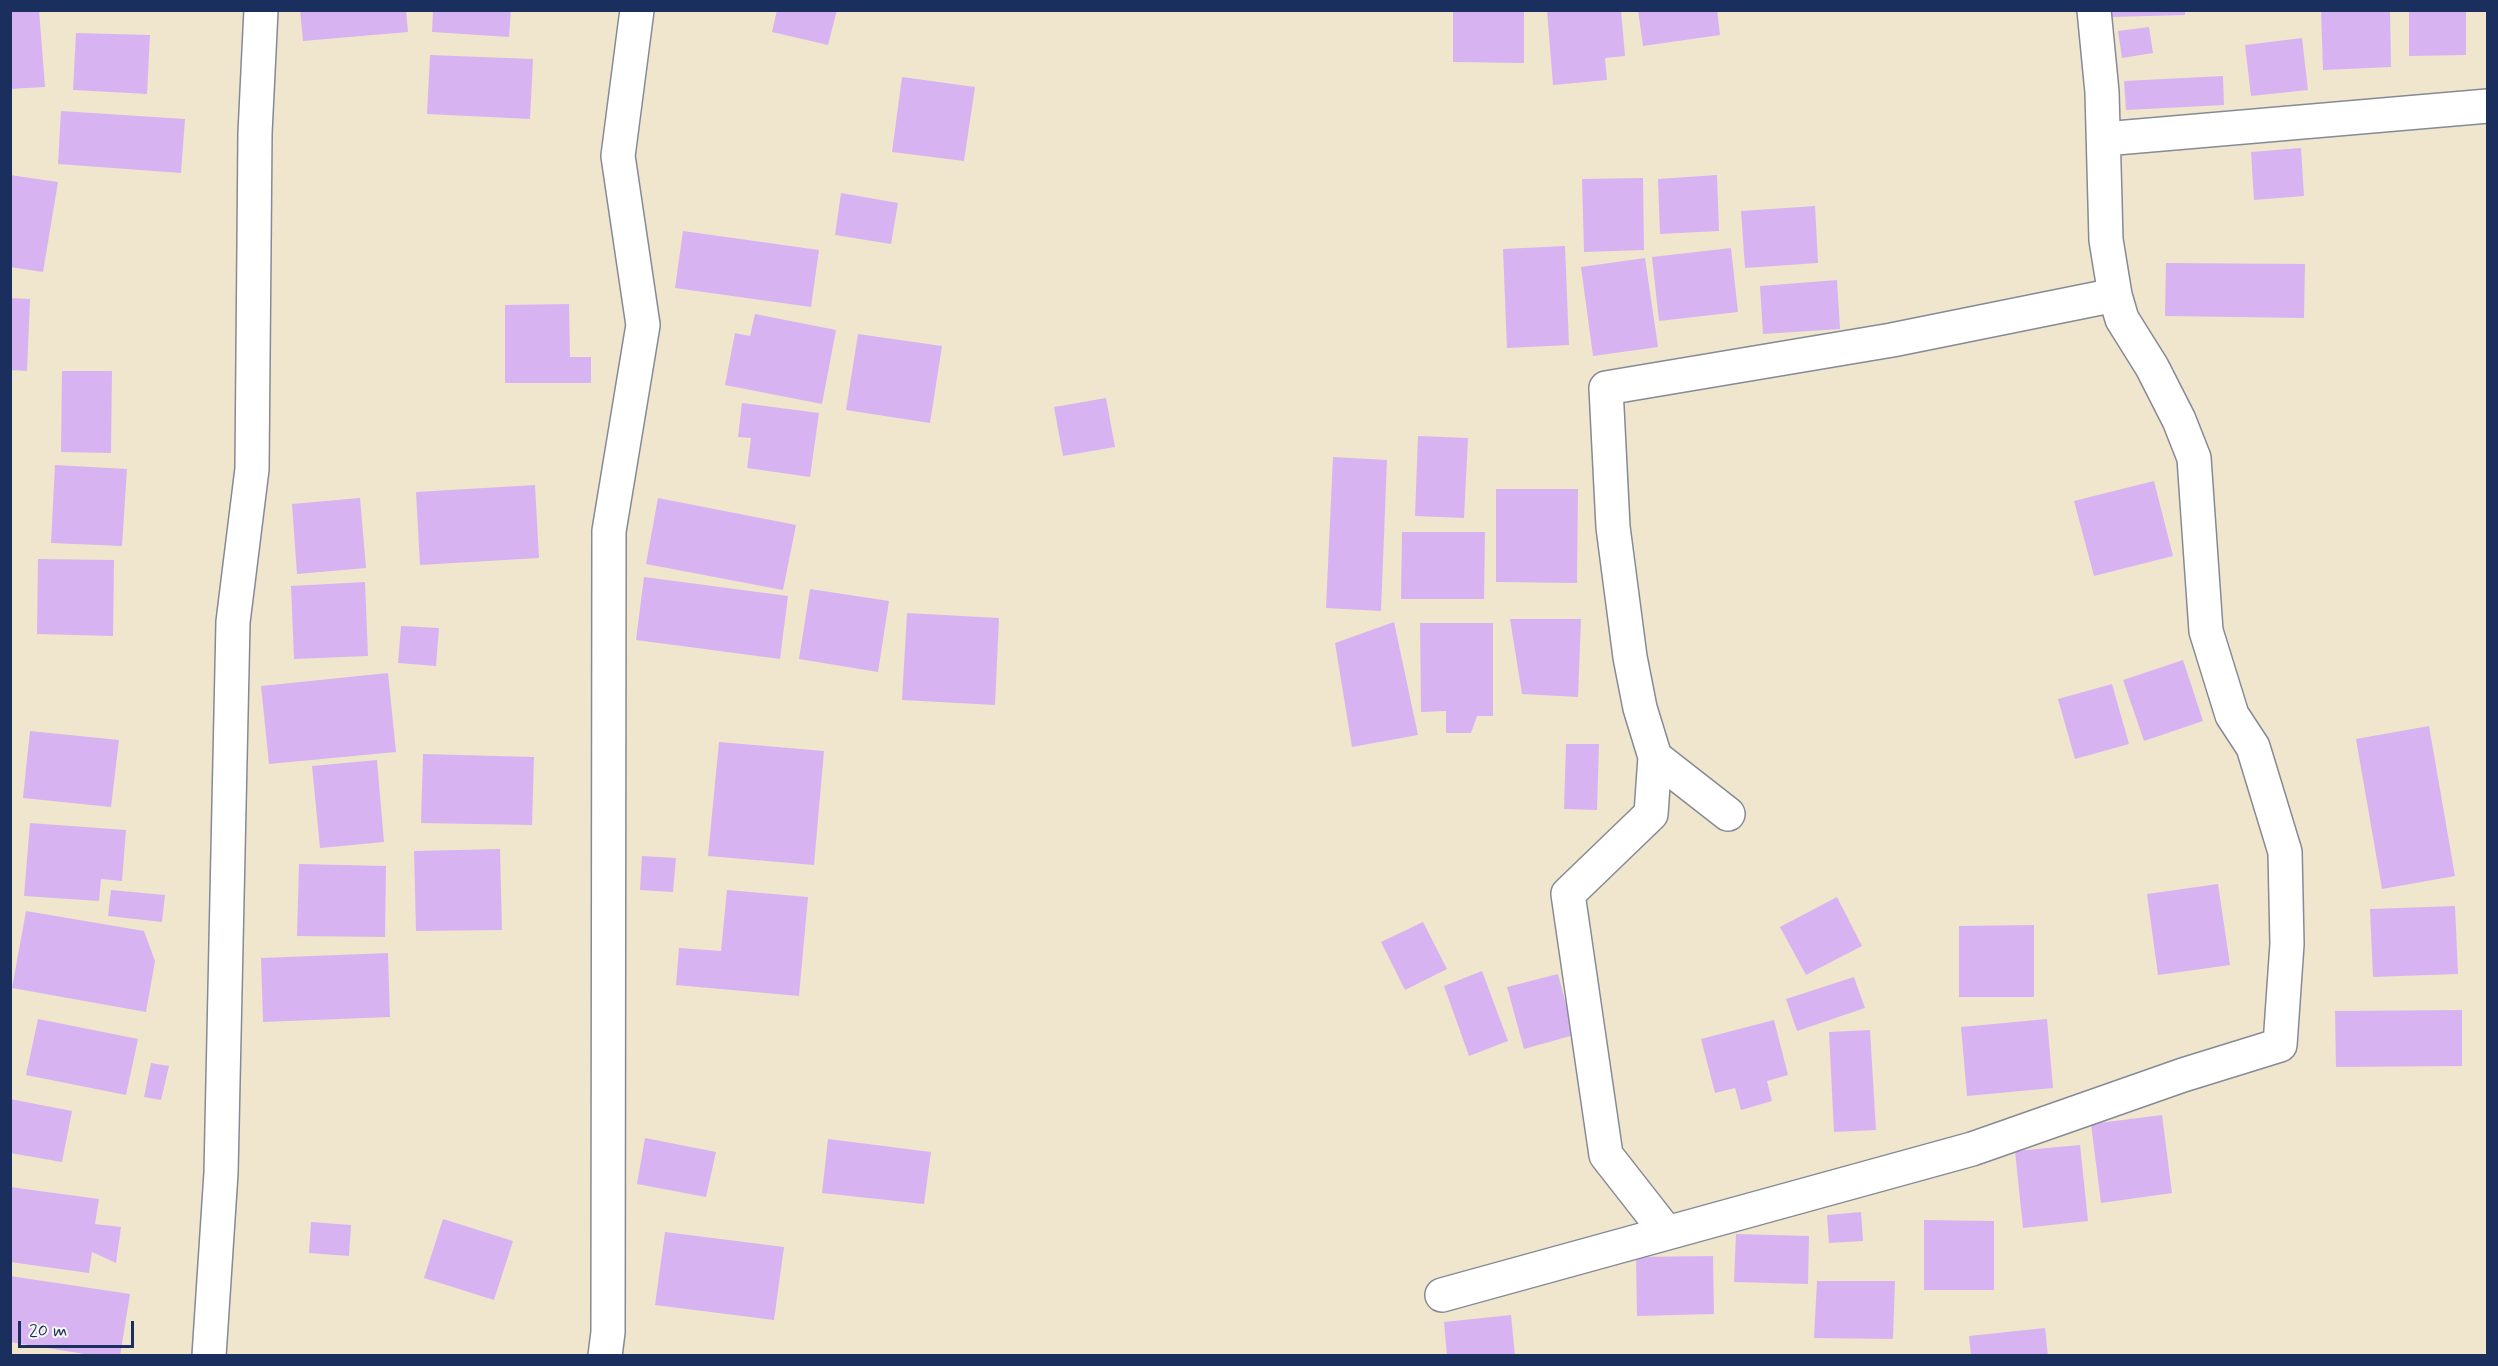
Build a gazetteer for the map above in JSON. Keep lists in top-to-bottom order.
{
  "scale_bar": "20 m"
}
